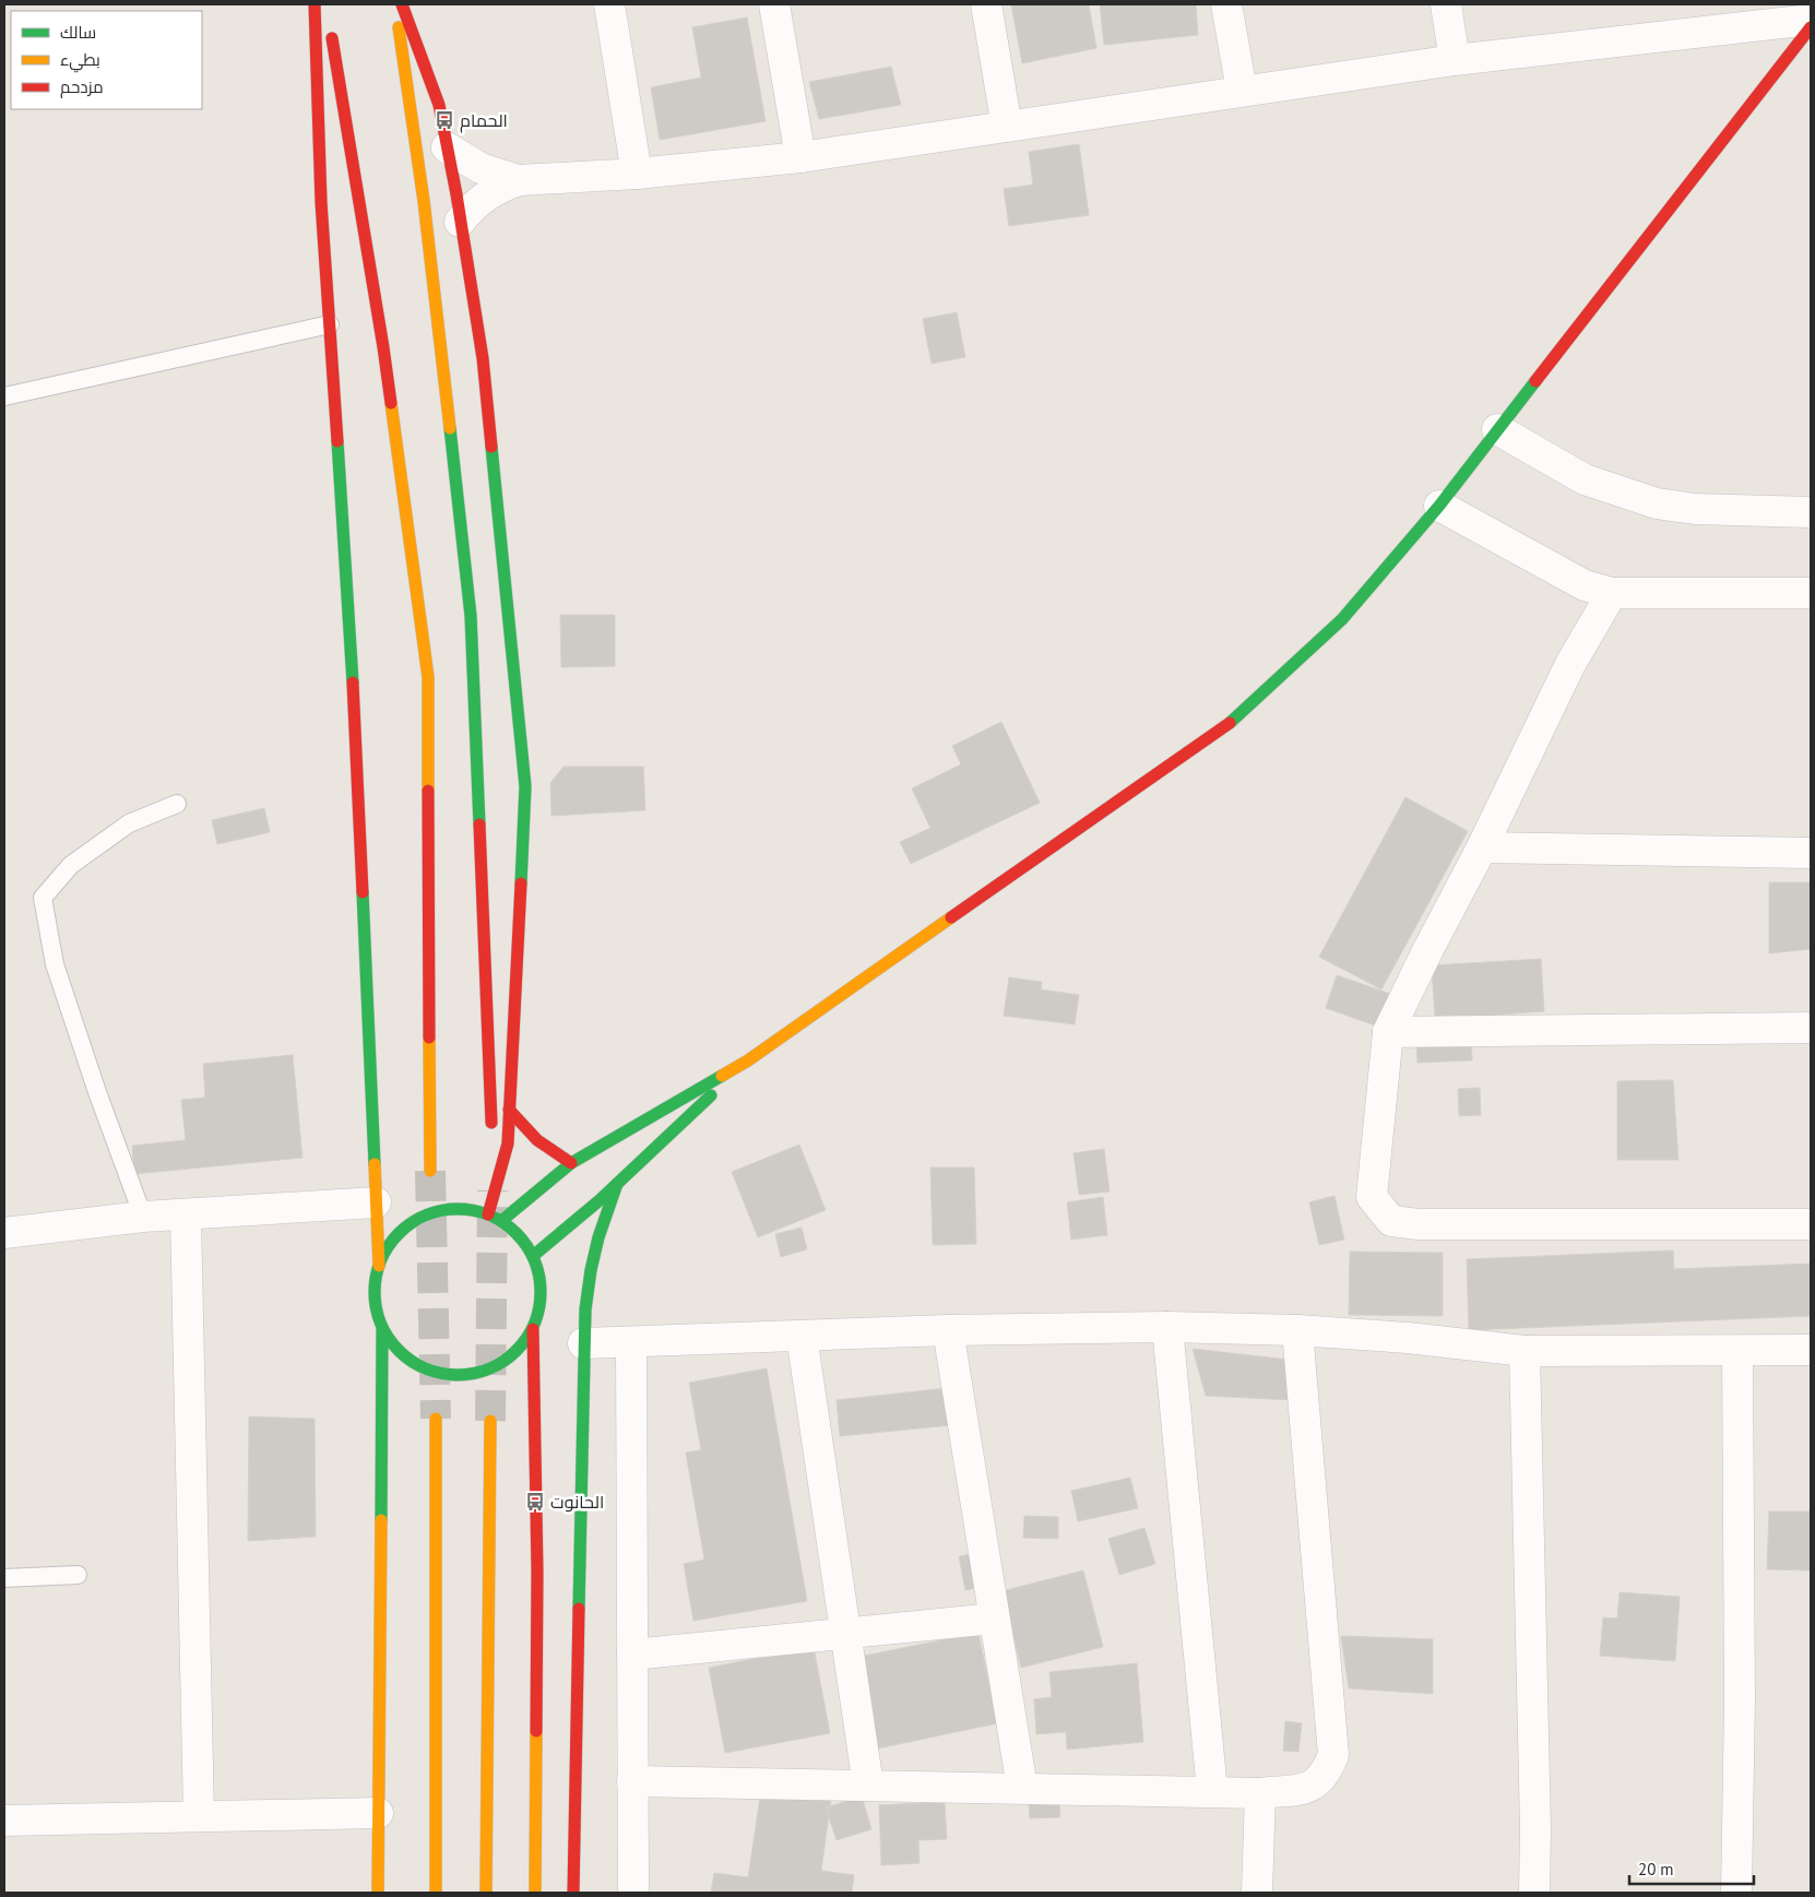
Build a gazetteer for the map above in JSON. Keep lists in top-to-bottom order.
{
  "places": {
    "bus stop": ["الحمام", "الحانوت"]
  },
  "legend": ["سالك", "بطيء", "مزدحم"],
  "scale_bar": "20 m"
}
